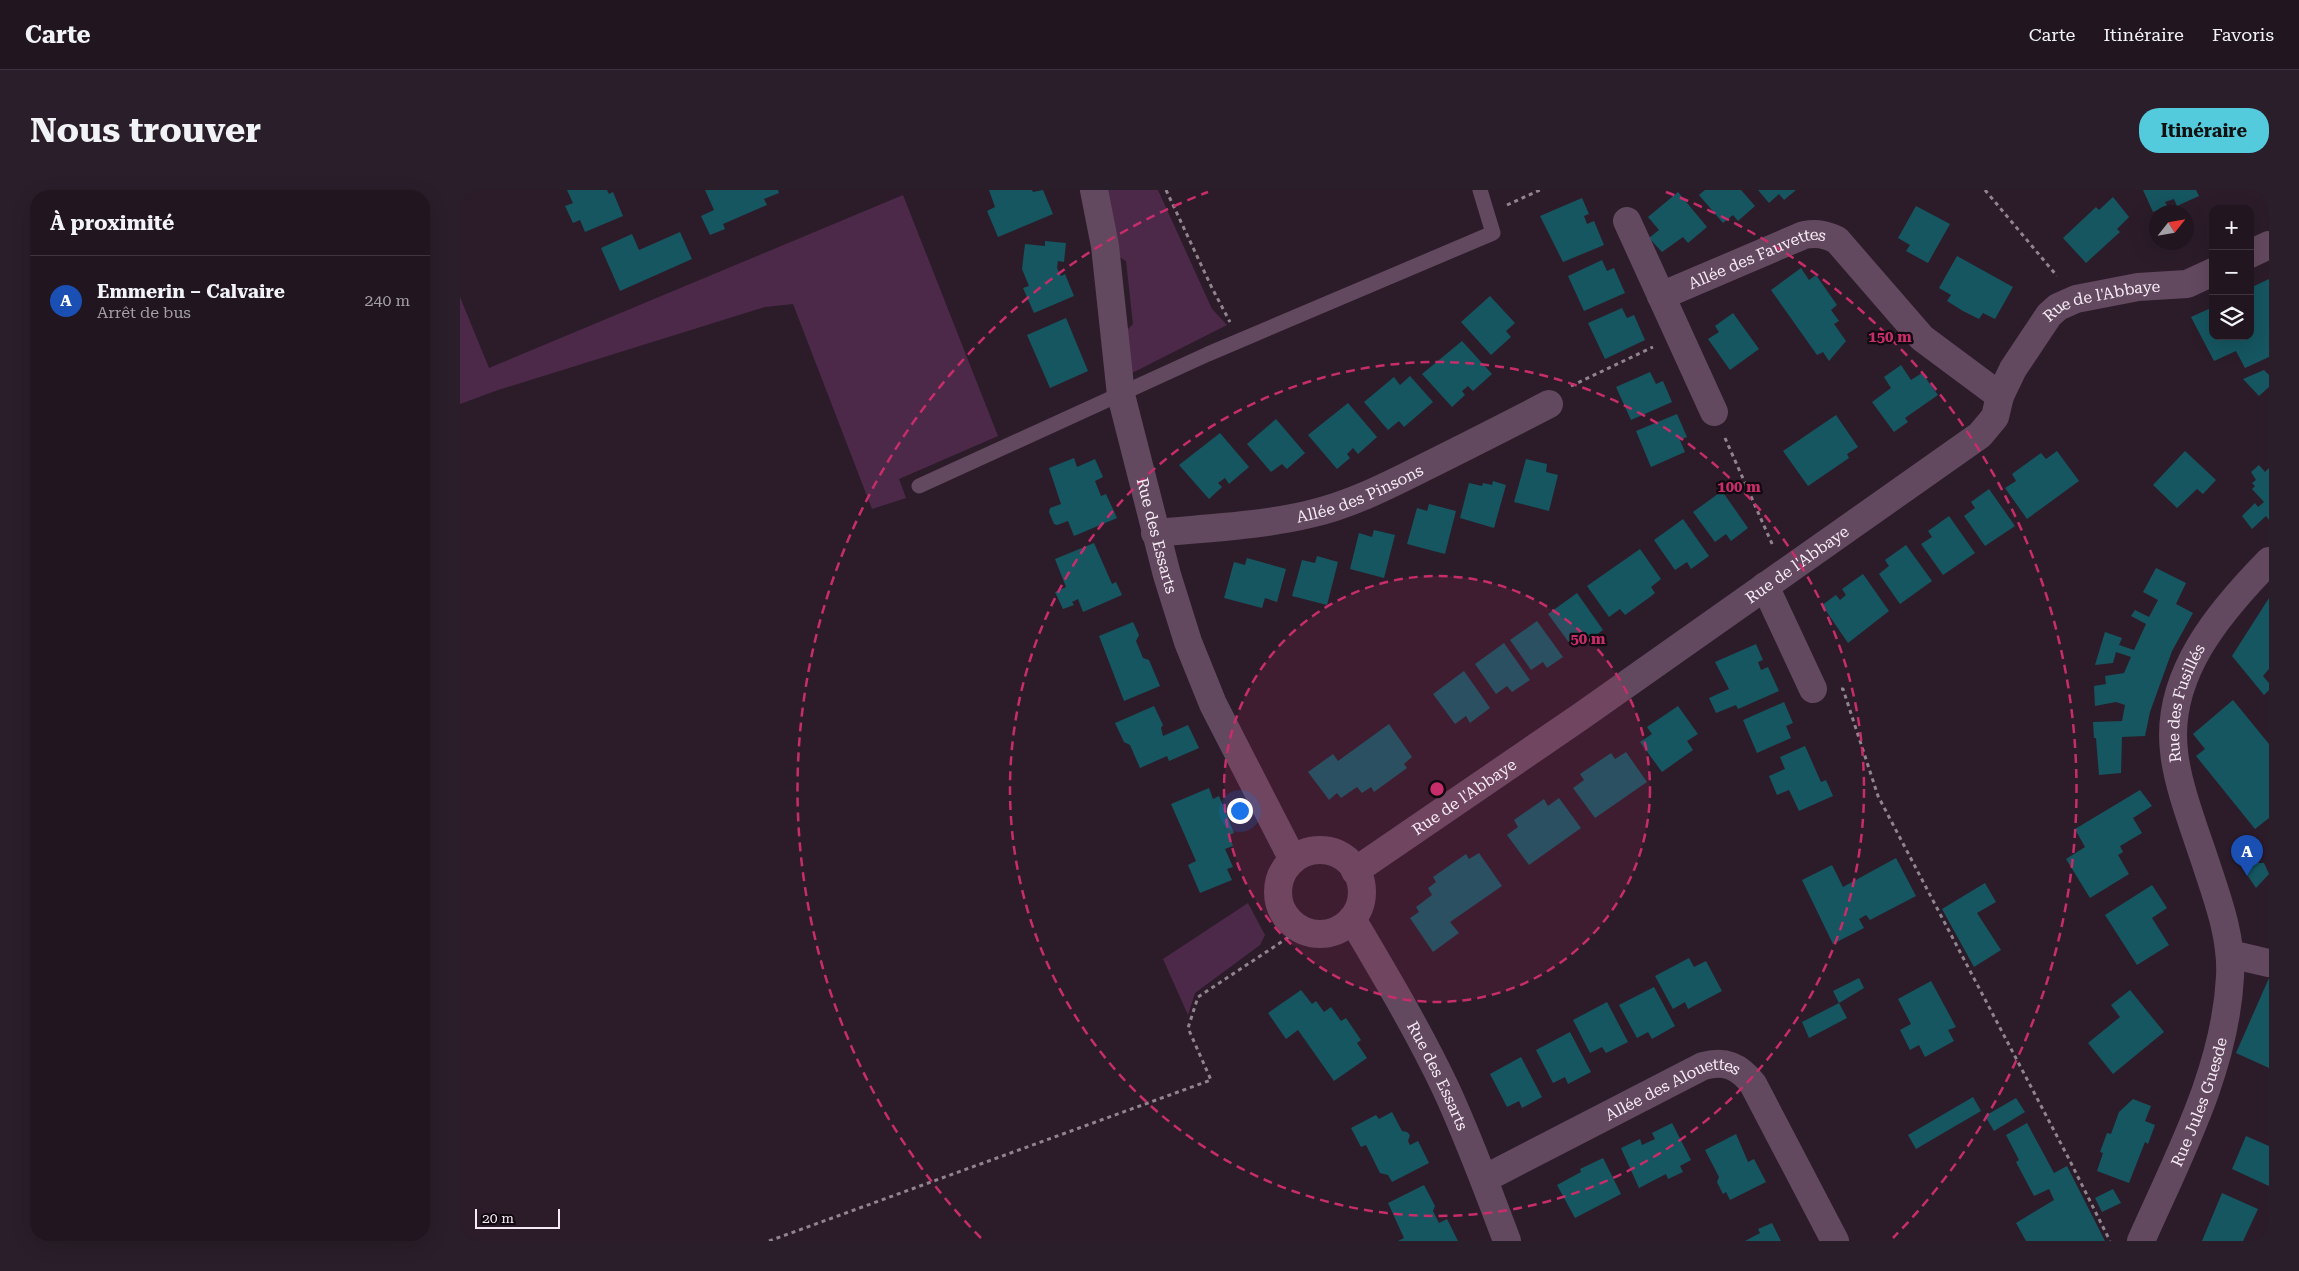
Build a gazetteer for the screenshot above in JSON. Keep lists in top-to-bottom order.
{
  "streets": {
    "street": [
      "Allée des Fauvettes",
      "Rue de l'Abbaye",
      "Allée des Pinsons",
      "Rue des Essarts",
      "Rue des Fusillés",
      "Allée des Alouettes",
      "Rue Jules Guesde"
    ]
  },
  "crossings": [
    ["Allée des Fauvettes", "Rue de l'Abbaye"],
    ["Rue de l'Abbaye", "Rue des Essarts"],
    ["Allée des Pinsons", "Rue des Essarts"],
    ["Rue des Essarts", "Allée des Alouettes"],
    ["Rue des Fusillés", "Rue Jules Guesde"]
  ],
  "scale_bar": "20 m",
  "north": "top right",
  "page": {
    "header": "Carte",
    "nav": ["Carte", "Itinéraire", "Favoris"],
    "buttons": "Itinéraire",
    "title": "Nous trouver",
    "heading": "À proximité",
    "map_buttons": ["+", "−"],
    "list": [
      {
        "mark": "A",
        "name": "Emmerin – Calvaire",
        "note": "Arrêt de bus",
        "value": "240 m"
      }
    ],
    "pins": "A",
    "scale": "20 m"
  },
  "rings": ["150 m", "100 m", "50 m"]
}
